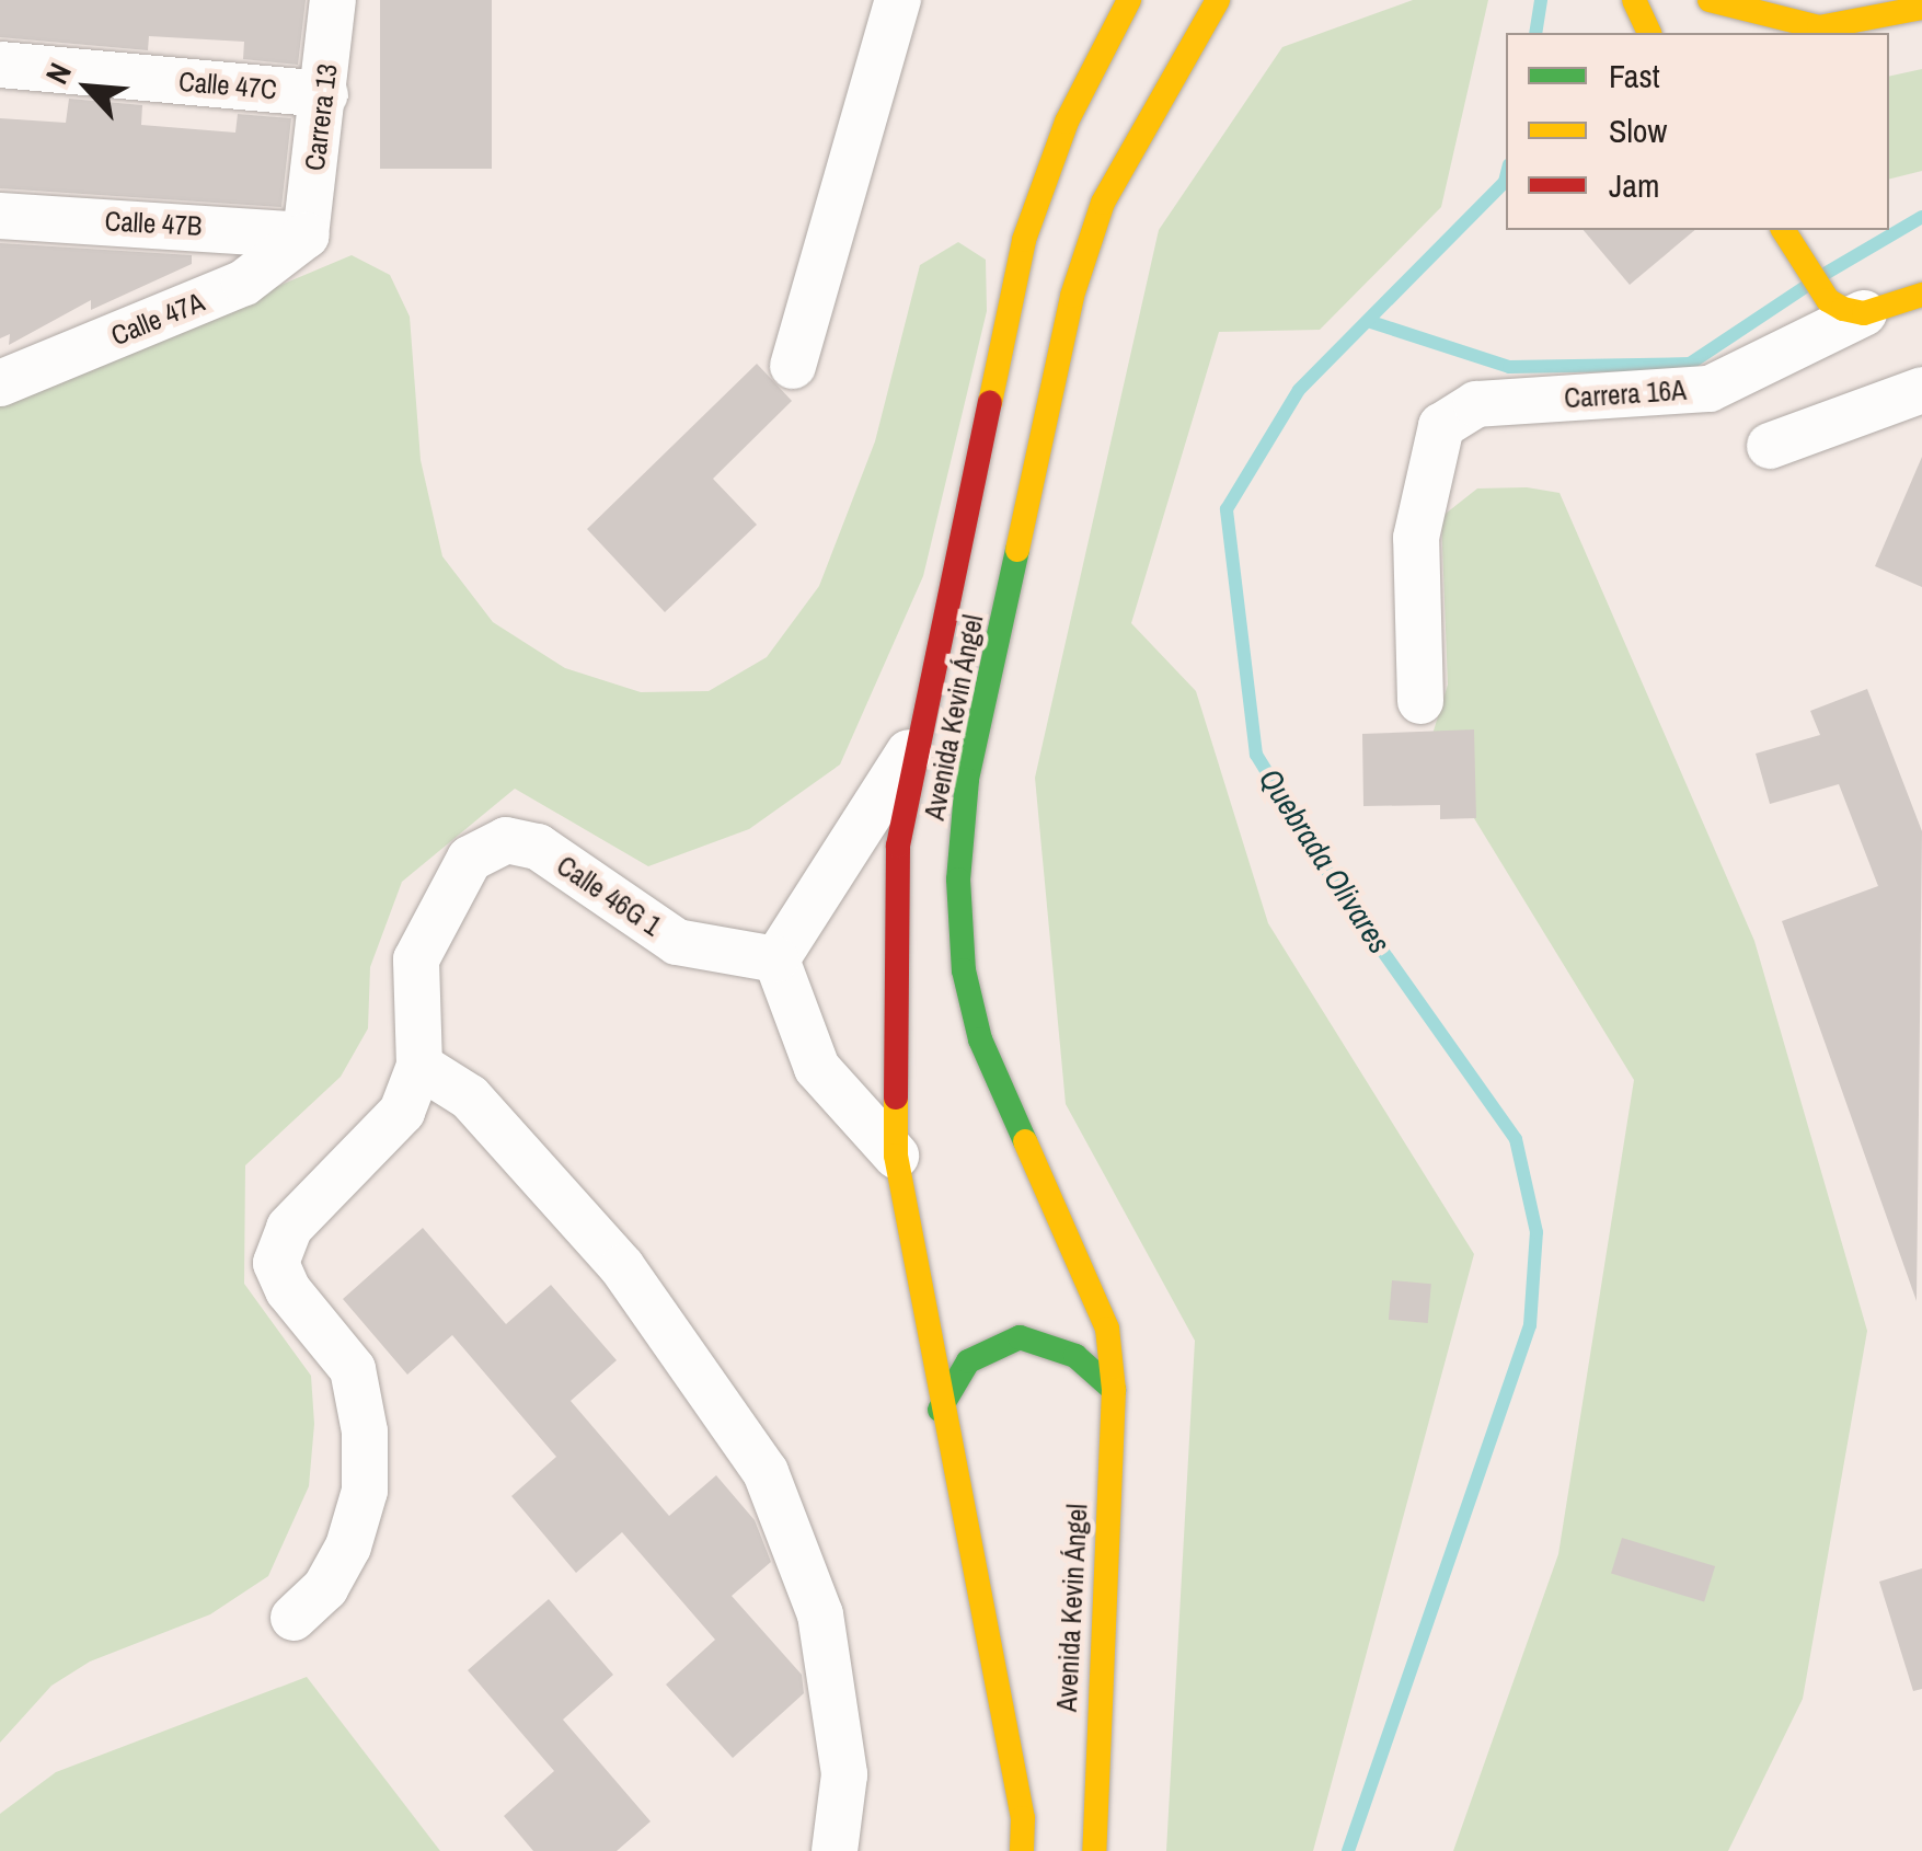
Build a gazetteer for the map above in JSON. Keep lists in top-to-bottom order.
{
  "streets": {
    "main road": ["Avenida Kevin Ángel"],
    "street": [
      "Calle 47C",
      "Carrera 13",
      "Calle 47B",
      "Calle 47A",
      "Carrera 16A",
      "Calle 46G 1"
    ]
  },
  "crossings": [
    ["Calle 47C", "Carrera 13"],
    ["Carrera 13", "Calle 47B"],
    ["Carrera 13", "Calle 47A"],
    ["Calle 47B", "Calle 47A"]
  ],
  "water": ["Quebrada Olivares"],
  "legend": ["Fast", "Slow", "Jam"],
  "north": "top left"
}
